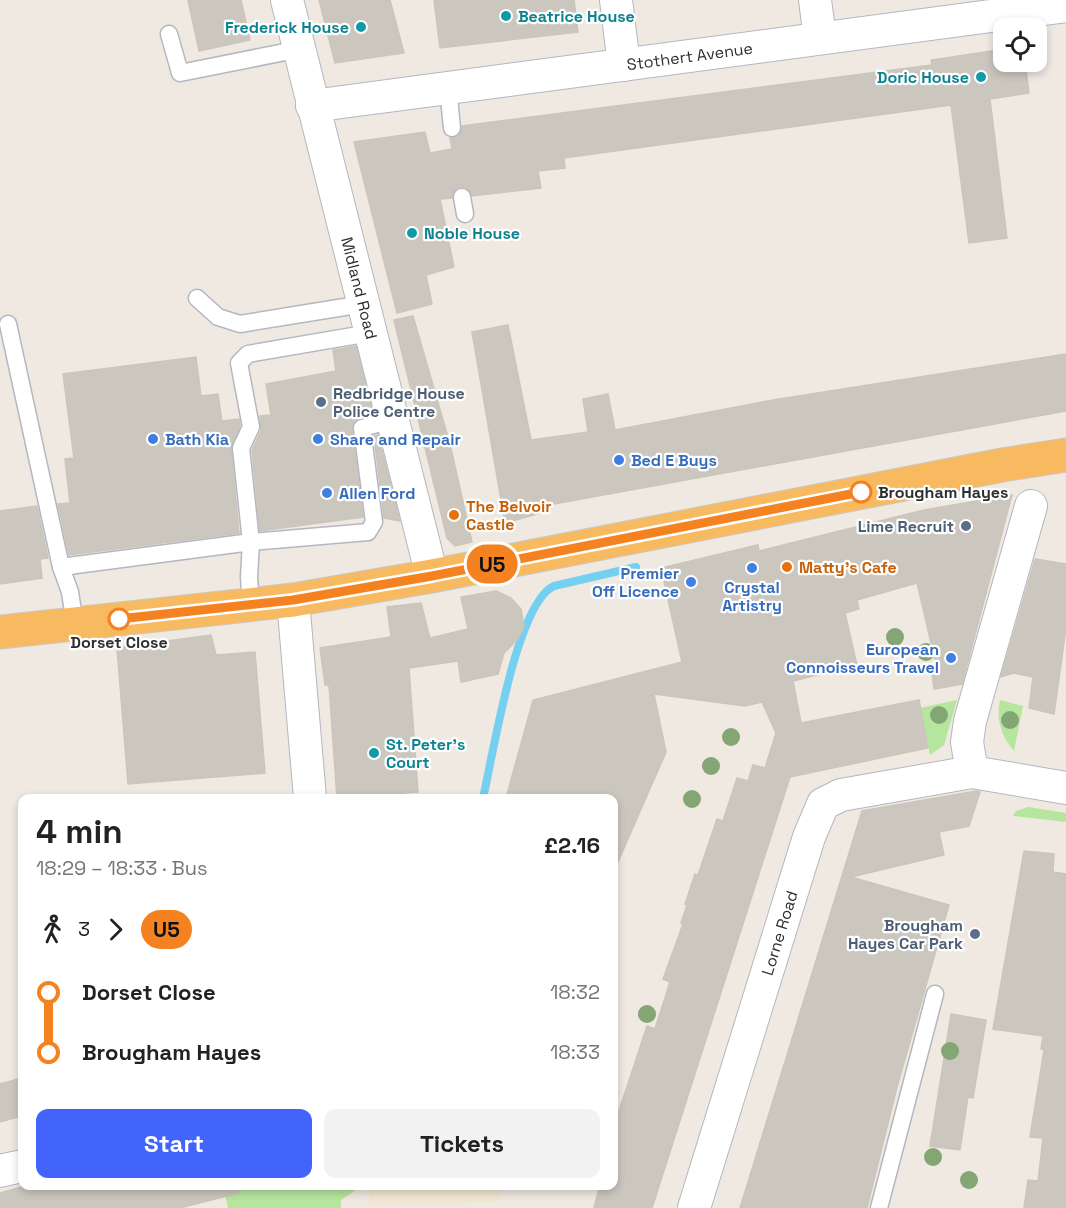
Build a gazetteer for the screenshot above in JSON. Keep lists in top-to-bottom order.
{
  "streets": {
    "street": ["Stothert Avenue", "Midland Road", "Lorne Road"]
  },
  "crossings": [
    ["Stothert Avenue", "Midland Road"]
  ],
  "places": [
    "Beatrice House",
    "Frederick House",
    "Doric House",
    "Noble House",
    "Redbridge House Police Centre",
    "Bath Kia",
    "Share and Repair",
    "Bed E Buys",
    "Brougham Hayes",
    "Allen Ford",
    "The Belvoir Castle",
    "Lime Recruit",
    "Matty's Cafe",
    "Crystal Artistry",
    "Premier Off Licence",
    "Dorset Close",
    "European Connoisseurs Travel",
    "St. Peter's Court",
    "Brougham Hayes Car Park"
  ],
  "lines": ["bus line U5"],
  "page": {
    "on_map": "U5",
    "heading": ["4 min", "18:29 – 18:33 · Bus", "£2.16"],
    "legs": ["3", "U5"],
    "list": [
      {
        "name": "Dorset Close",
        "value": "18:32"
      },
      {
        "name": "Brougham Hayes",
        "value": "18:33"
      }
    ],
    "buttons": ["Start", "Tickets"]
  }
}
